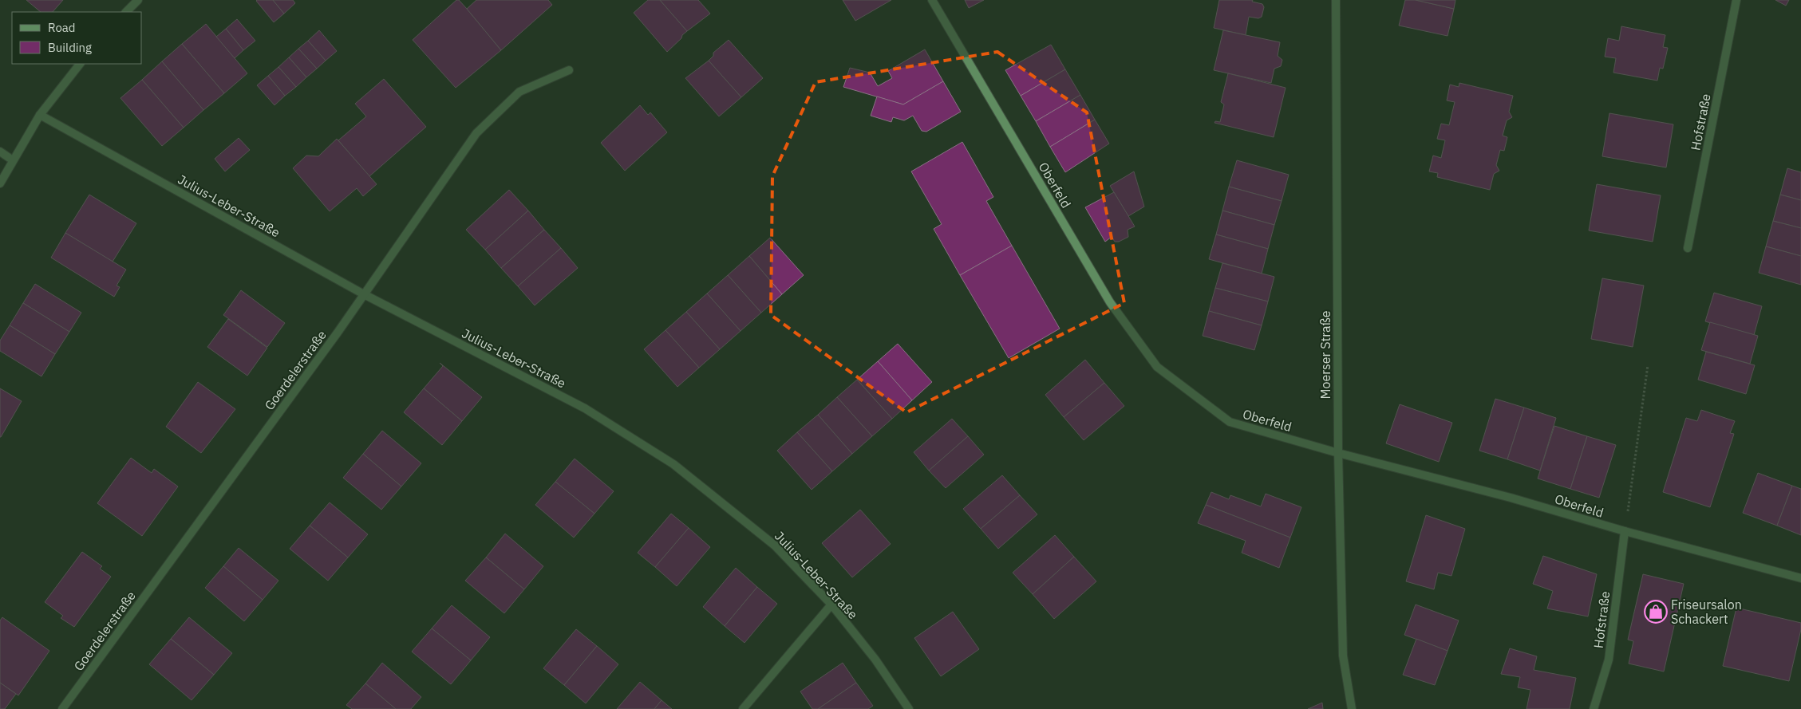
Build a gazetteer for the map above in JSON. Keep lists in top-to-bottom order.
{
  "streets": {
    "street": [
      "Hofstraße",
      "Oberfeld",
      "Julius-Leber-Straße",
      "Moerser Straße",
      "Goerdelerstraße"
    ]
  },
  "crossings": [
    ["Hofstraße", "Oberfeld"],
    ["Oberfeld", "Moerser Straße"],
    ["Julius-Leber-Straße", "Goerdelerstraße"]
  ],
  "places": {
    "shop": ["Friseursalon Schackert"]
  },
  "legend": ["Road", "Building"]
}
